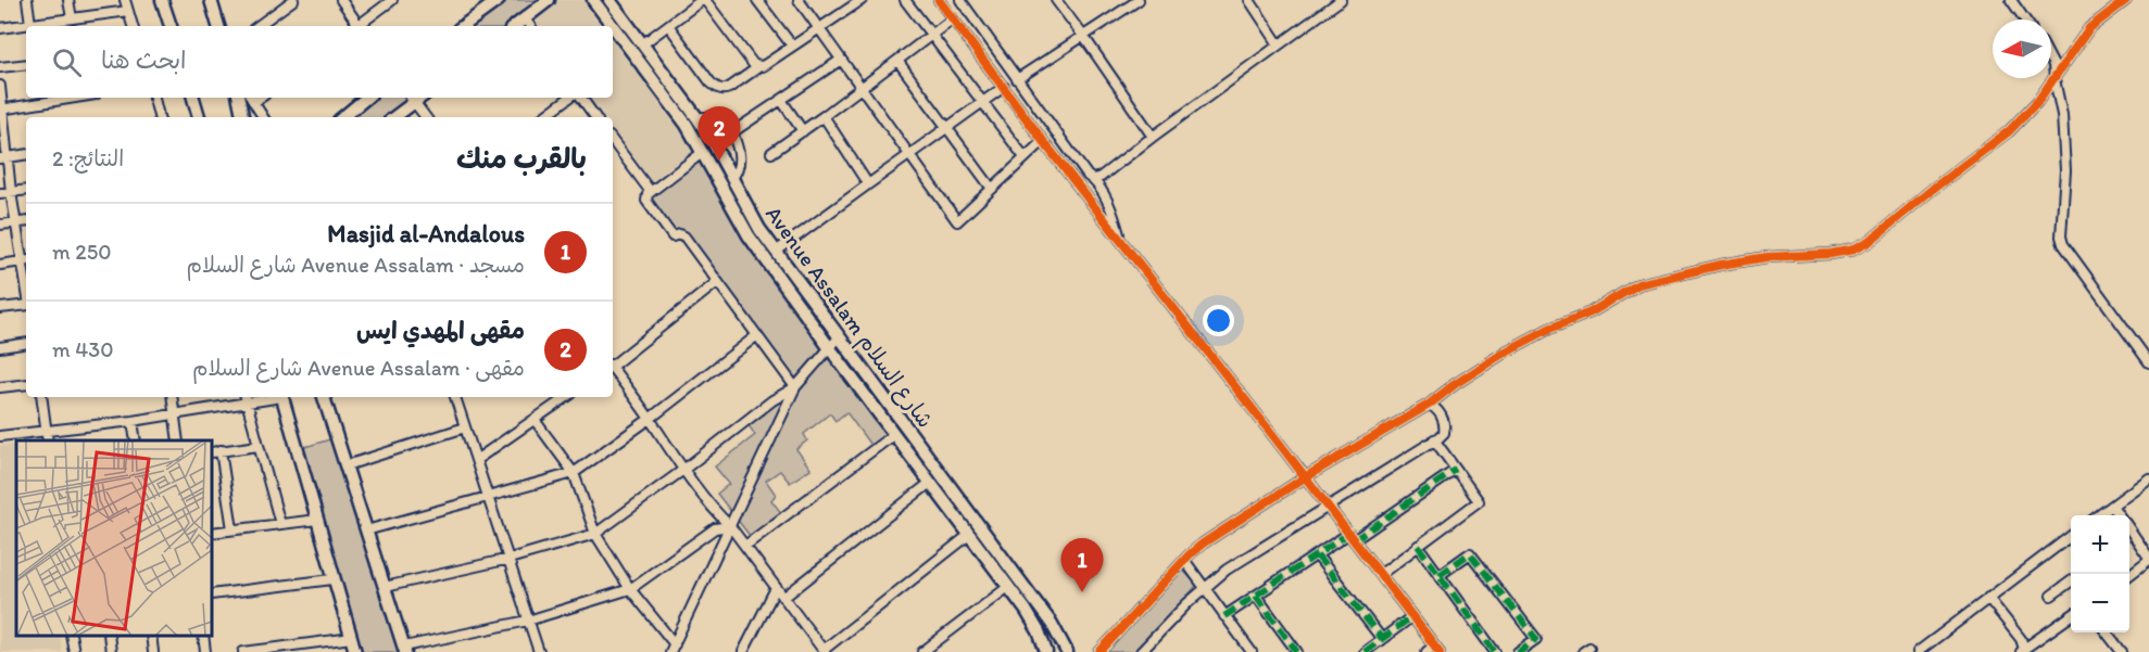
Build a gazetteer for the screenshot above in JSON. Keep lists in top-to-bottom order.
{
  "streets": {
    "street": ["Avenue Assalam شارع السلام"]
  },
  "north": "left",
  "page": {
    "search": "ابحث هنا",
    "pins": ["2", "1"],
    "heading": ["بالقرب منك", "النتائج: 2"],
    "list": [
      {
        "mark": "1",
        "name": "Masjid al-Andalous",
        "note": "مسجد · Avenue Assalam شارع السلام",
        "value": "250 m"
      },
      {
        "mark": "2",
        "name": "مقهى المهدي ايس",
        "note": "مقهى · Avenue Assalam شارع السلام",
        "value": "430 m"
      }
    ],
    "map_buttons": ["+", "−"]
  }
}
